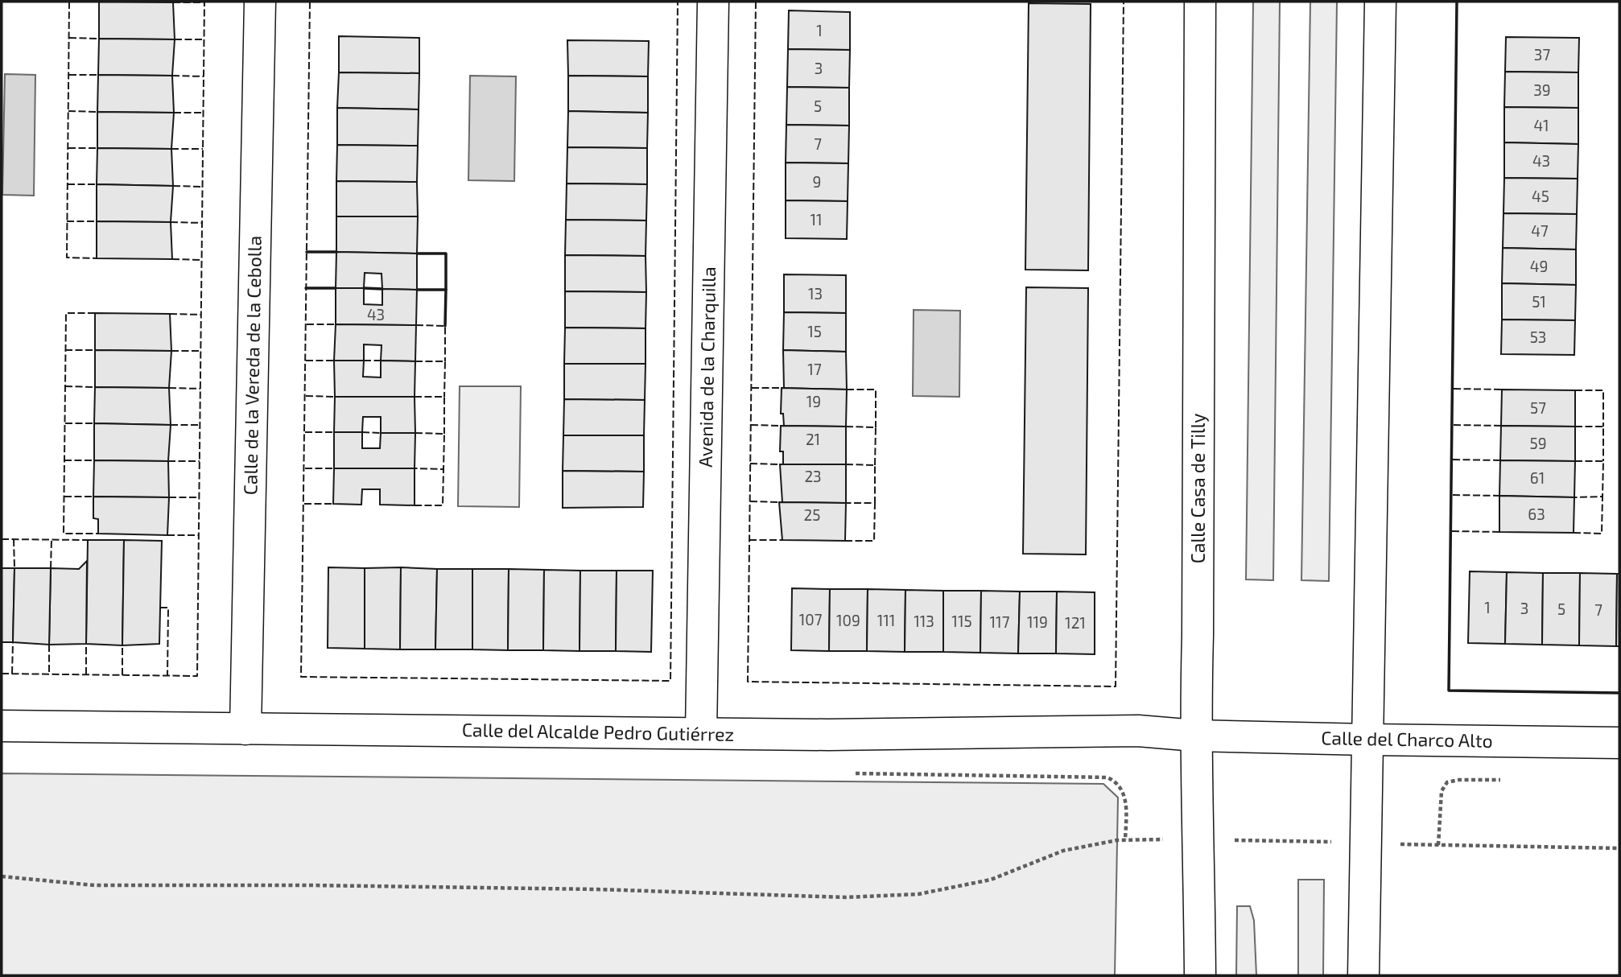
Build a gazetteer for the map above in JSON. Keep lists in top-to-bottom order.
{
  "streets": {
    "street": [
      "Calle de la Vereda de la Cebolla",
      "Avenida de la Charquilla",
      "Calle Casa de Tilly",
      "Calle del Alcalde Pedro Gutiérrez",
      "Calle del Charco Alto"
    ]
  },
  "crossings": [
    ["Calle de la Vereda de la Cebolla", "Calle del Alcalde Pedro Gutiérrez"],
    ["Avenida de la Charquilla", "Calle del Alcalde Pedro Gutiérrez"],
    ["Calle Casa de Tilly", "Calle del Alcalde Pedro Gutiérrez"],
    ["Calle Casa de Tilly", "Calle del Charco Alto"],
    ["Calle del Alcalde Pedro Gutiérrez", "Calle del Charco Alto"]
  ],
  "house_numbers": [
    "1",
    "37",
    "3",
    "39",
    "5",
    "41",
    "7",
    "43",
    "9",
    "45",
    "11",
    "47",
    "49",
    "13",
    "51",
    "43",
    "15",
    "53",
    "17",
    "19",
    "57",
    "21",
    "59",
    "23",
    "61",
    "63",
    "25",
    "1",
    "3",
    "5",
    "7",
    "107",
    "109",
    "111",
    "113",
    "115",
    "117",
    "119",
    "121"
  ]
}
